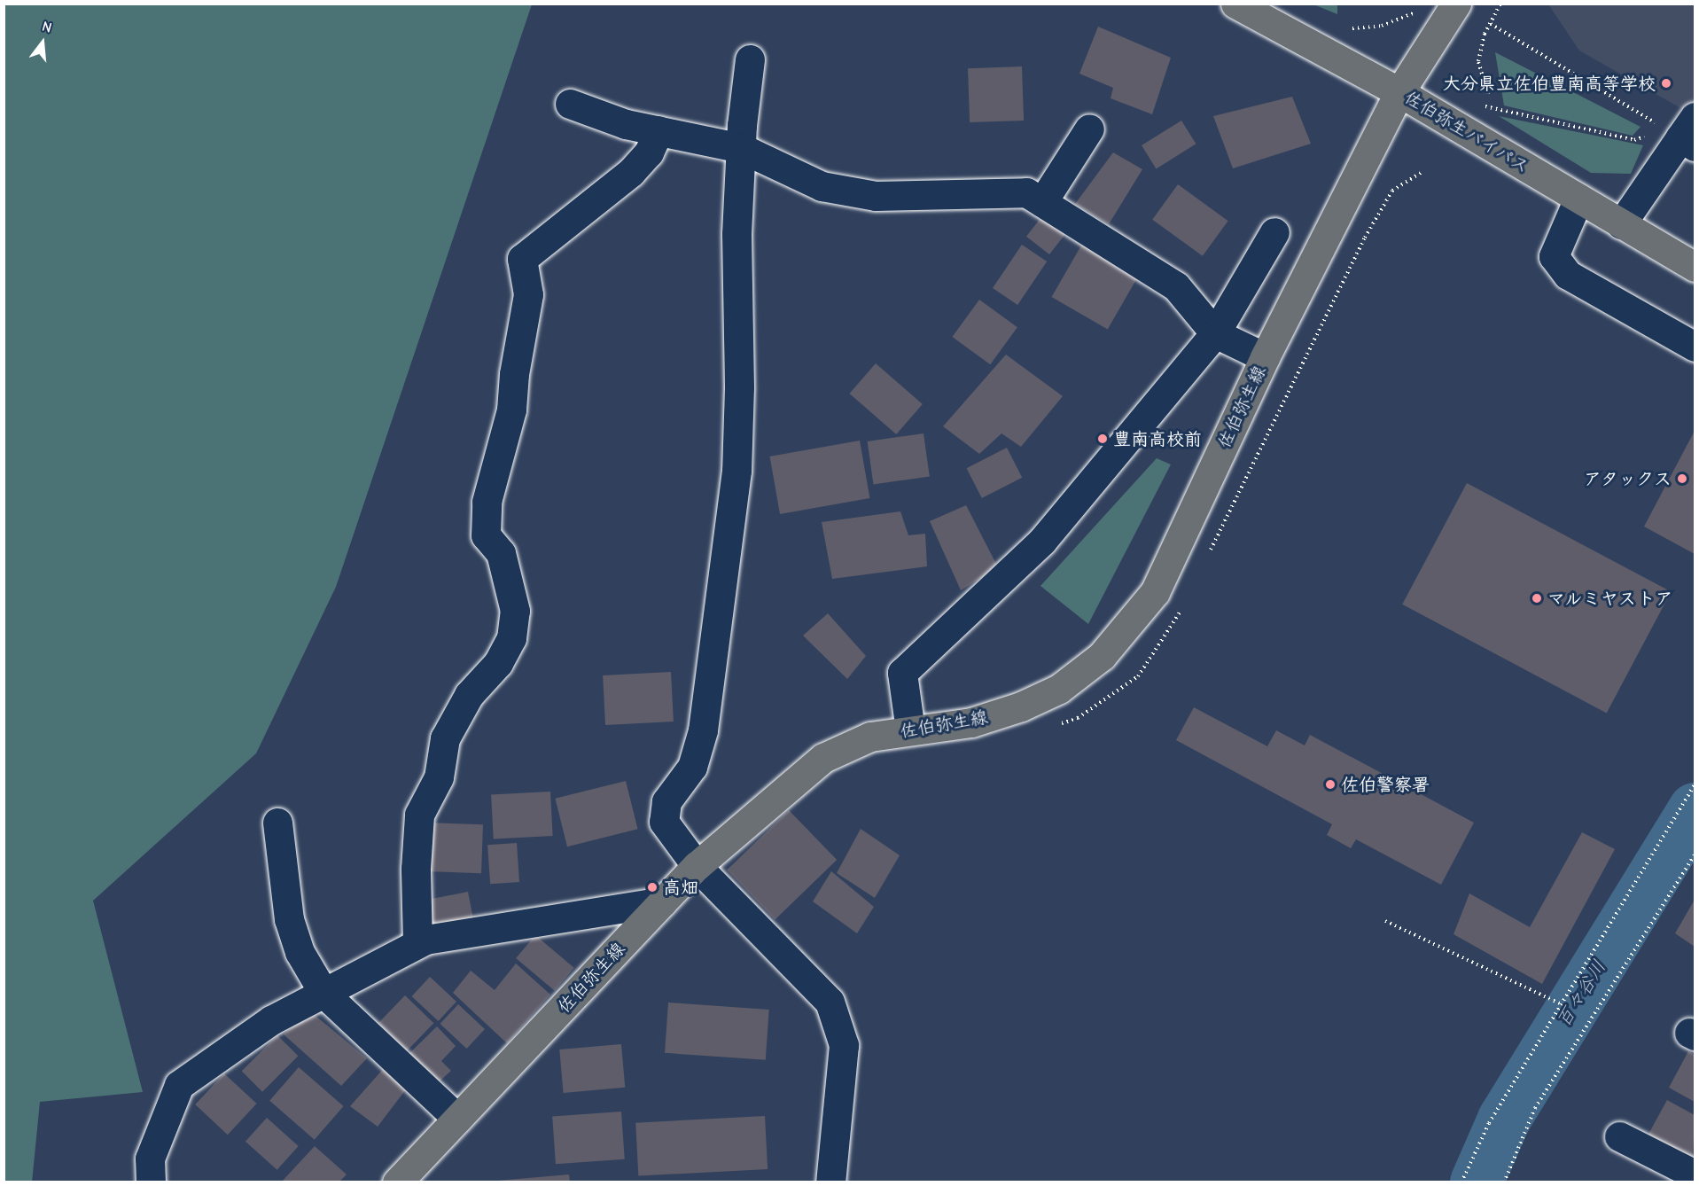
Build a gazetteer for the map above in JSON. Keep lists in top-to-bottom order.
{
  "streets": {
    "main road": ["佐伯弥生バイパス", "佐伯弥生線"]
  },
  "crossings": [
    ["佐伯弥生バイパス", "佐伯弥生線"]
  ],
  "water": ["百々谷川"],
  "places": [
    "大分県立佐伯豊南高等学校",
    "豊南高校前",
    "アタックス",
    "マルミヤストア",
    "佐伯警察署",
    "高畑"
  ],
  "north": "top"
}
